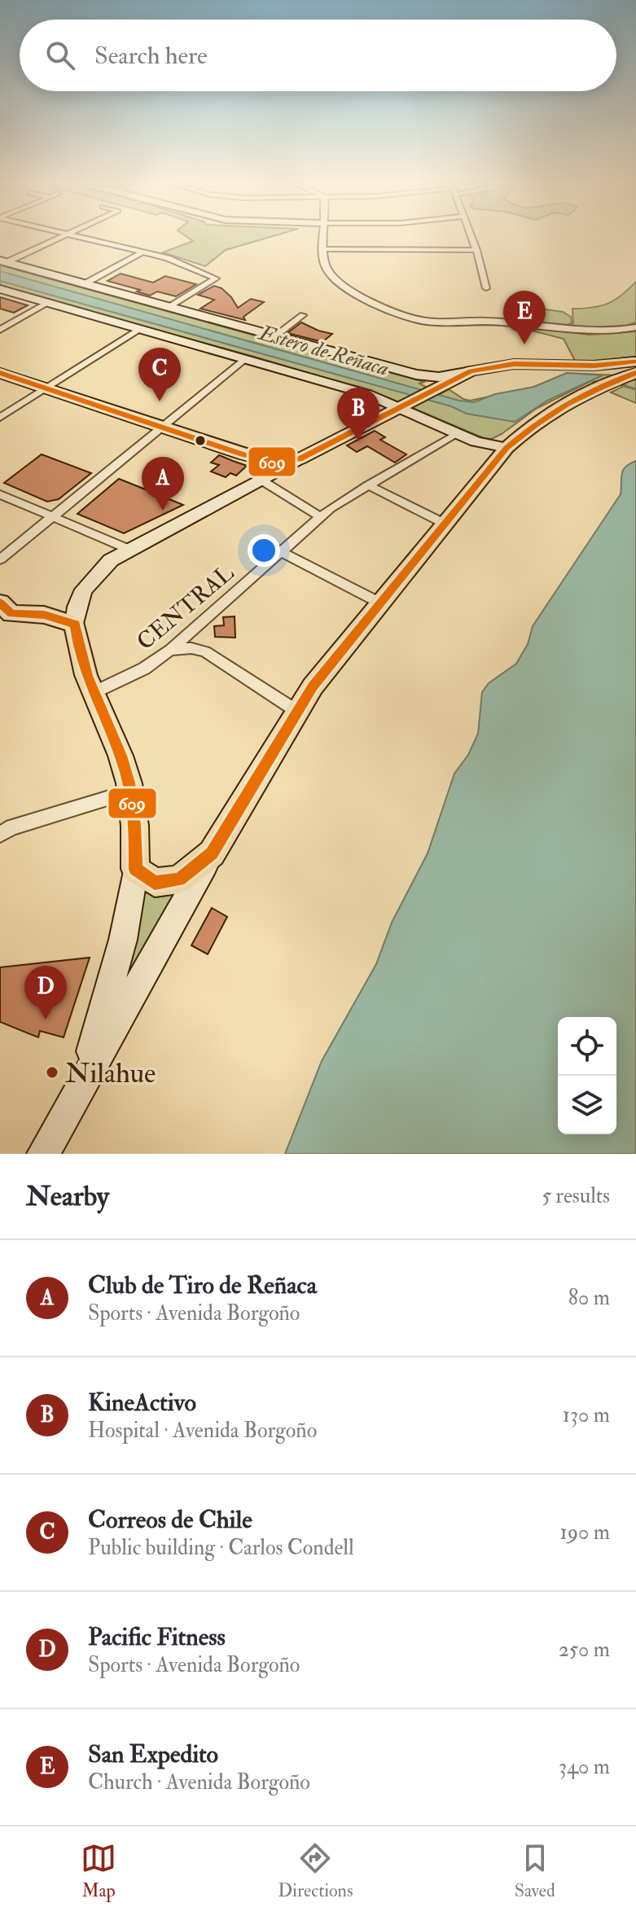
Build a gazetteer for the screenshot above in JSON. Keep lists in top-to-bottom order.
{
  "streets": {
    "street": ["CENTRAL"]
  },
  "water": ["Estero de Reñaca"],
  "places": ["Nilahue"],
  "lines": ["transit line 609"],
  "page": {
    "search": "Search here",
    "pins": [
      "E",
      "C",
      "B",
      "A",
      "D"
    ],
    "heading": ["Nearby", "5 results"],
    "list": [
      {
        "mark": "A",
        "name": "Club de Tiro de Reñaca",
        "note": "Sports · Avenida Borgoño",
        "value": "80 m"
      },
      {
        "mark": "B",
        "name": "KineActivo",
        "note": "Hospital · Avenida Borgoño",
        "value": "130 m"
      },
      {
        "mark": "C",
        "name": "Correos de Chile",
        "note": "Public building · Carlos Condell",
        "value": "190 m"
      },
      {
        "mark": "D",
        "name": "Pacific Fitness",
        "note": "Sports · Avenida Borgoño",
        "value": "250 m"
      },
      {
        "mark": "E",
        "name": "San Expedito",
        "note": "Church · Avenida Borgoño",
        "value": "340 m"
      }
    ],
    "nav": ["Map", "Directions", "Saved"]
  }
}
